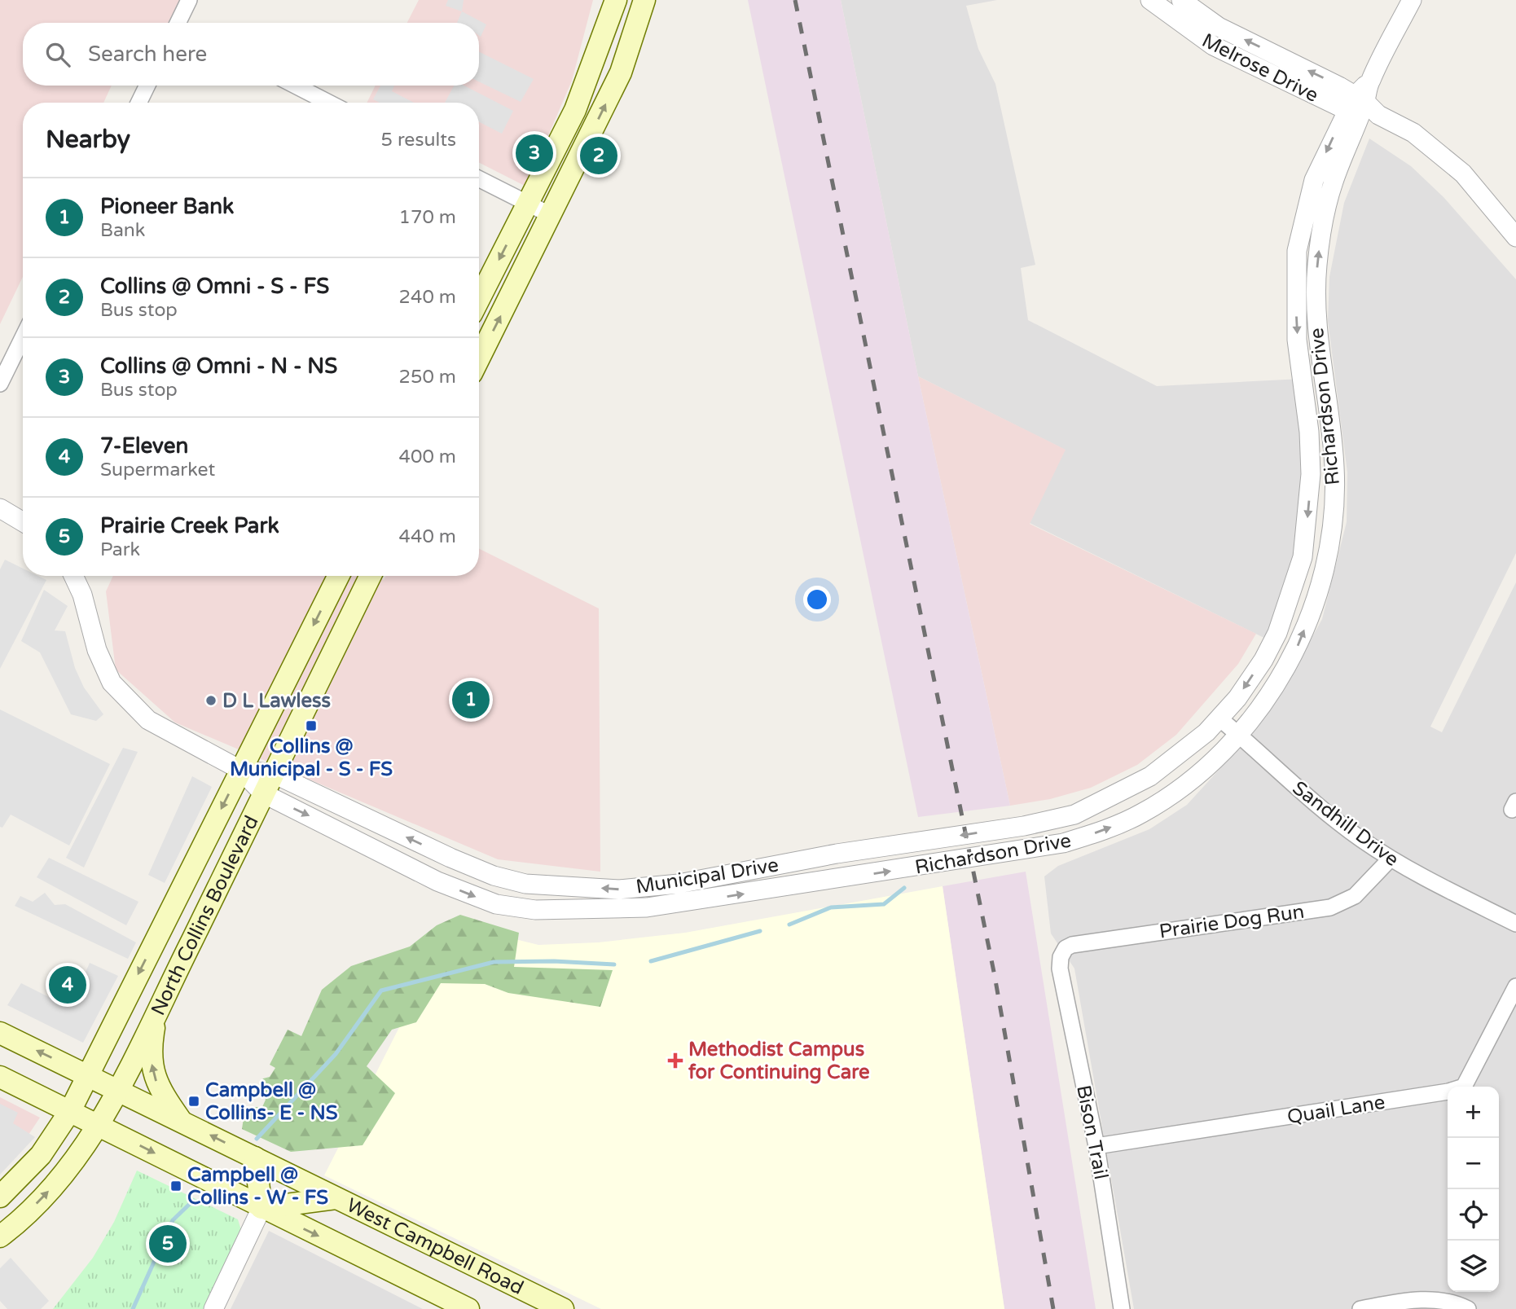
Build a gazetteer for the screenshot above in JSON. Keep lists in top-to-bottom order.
{
  "streets": {
    "main road": ["North Collins Boulevard", "West Campbell Road"],
    "street": [
      "Melrose Drive",
      "Richardson Drive",
      "Sandhill Drive",
      "Municipal Drive",
      "Prairie Dog Run",
      "Quail Lane",
      "Bison Trail"
    ]
  },
  "crossings": [
    ["Melrose Drive", "Richardson Drive"],
    ["Richardson Drive", "Sandhill Drive"],
    ["Richardson Drive", "Municipal Drive"],
    ["Sandhill Drive", "Prairie Dog Run"],
    ["Municipal Drive", "North Collins Boulevard"],
    ["North Collins Boulevard", "West Campbell Road"],
    ["Prairie Dog Run", "Bison Trail"],
    ["Quail Lane", "Bison Trail"]
  ],
  "places": {
    "other": ["D L Lawless"],
    "transit": ["Collins @ Municipal - S - FS", "Campbell @ Collins- E - NS", "Campbell @ Collins - W - FS"],
    "health": ["Methodist Campus for Continuing Care"]
  },
  "page": {
    "search": "Search here",
    "heading": ["Nearby", "5 results"],
    "pins": [
      "3",
      "2",
      "1",
      "4",
      "5"
    ],
    "list": [
      {
        "mark": "1",
        "name": "Pioneer Bank",
        "note": "Bank",
        "value": "170 m"
      },
      {
        "mark": "2",
        "name": "Collins @ Omni - S - FS",
        "note": "Bus stop",
        "value": "240 m"
      },
      {
        "mark": "3",
        "name": "Collins @ Omni - N - NS",
        "note": "Bus stop",
        "value": "250 m"
      },
      {
        "mark": "4",
        "name": "7-Eleven",
        "note": "Supermarket",
        "value": "400 m"
      },
      {
        "mark": "5",
        "name": "Prairie Creek Park",
        "note": "Park",
        "value": "440 m"
      }
    ],
    "map_buttons": ["+", "−"]
  }
}
